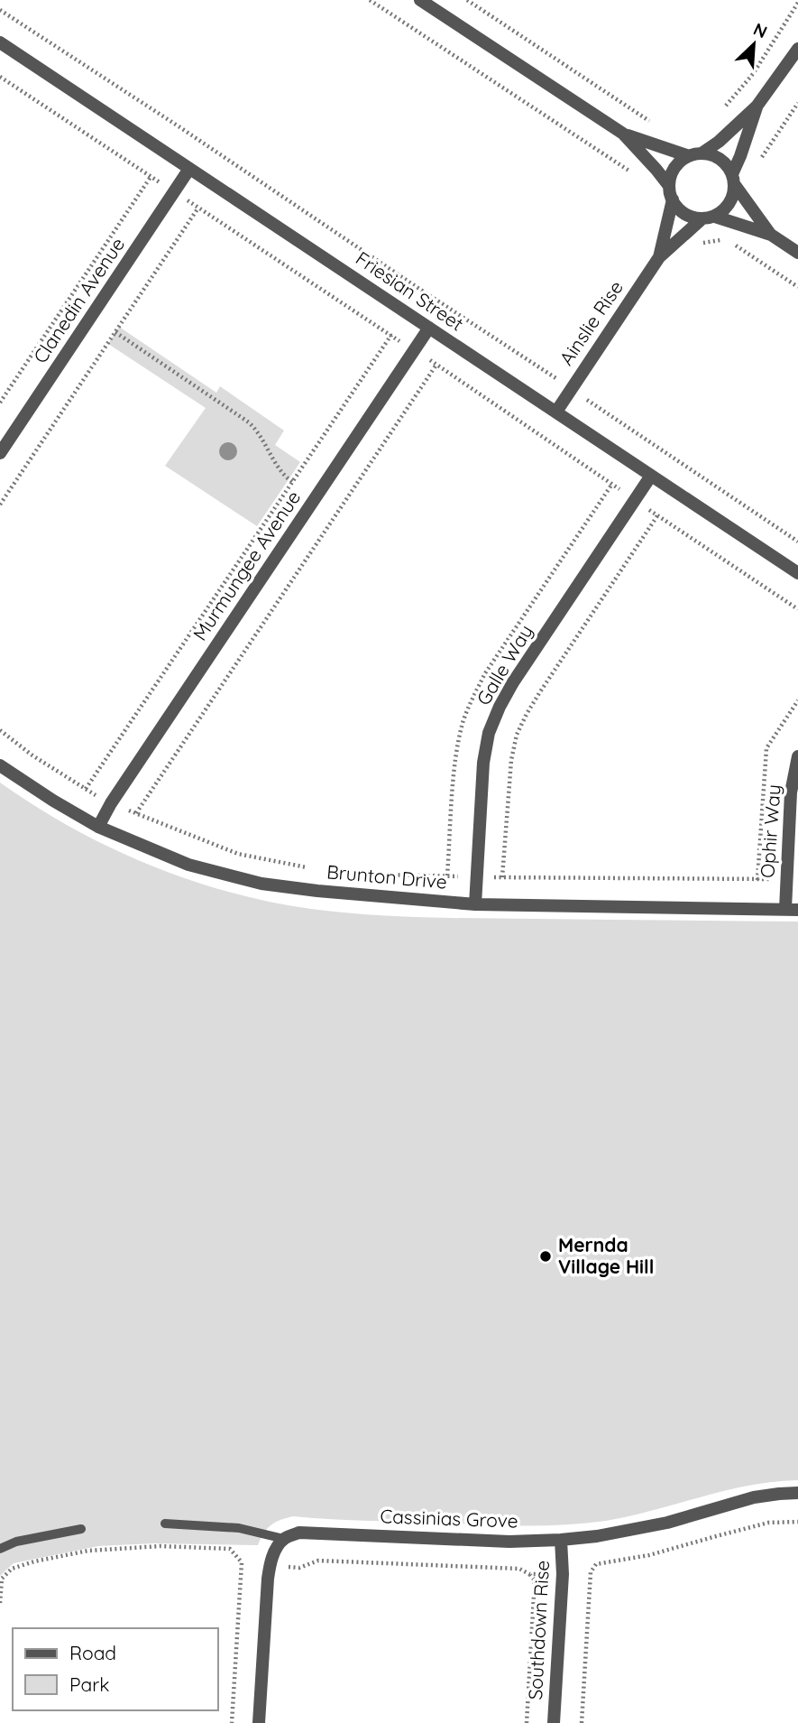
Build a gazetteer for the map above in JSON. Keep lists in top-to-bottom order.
{
  "streets": {
    "street": [
      "Friesian Street",
      "Clanedin Avenue",
      "Ainslie Rise",
      "Murmungee Avenue",
      "Galle Way",
      "Ophir Way",
      "Brunton Drive",
      "Cassinias Grove",
      "Southdown Rise"
    ]
  },
  "crossings": [
    ["Friesian Street", "Clanedin Avenue"],
    ["Friesian Street", "Ainslie Rise"],
    ["Friesian Street", "Murmungee Avenue"],
    ["Friesian Street", "Galle Way"],
    ["Murmungee Avenue", "Brunton Drive"],
    ["Galle Way", "Brunton Drive"],
    ["Ophir Way", "Brunton Drive"],
    ["Cassinias Grove", "Southdown Rise"]
  ],
  "places": ["Mernda Village Hill"],
  "legend": ["Road", "Park"],
  "north": "top right"
}
